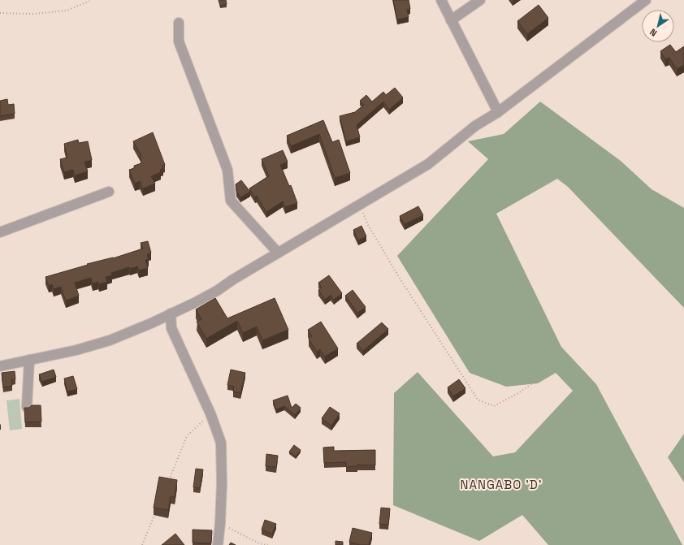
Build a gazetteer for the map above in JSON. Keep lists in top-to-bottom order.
{
  "districts": ["NANGABO 'D'"],
  "north": "bottom left"
}
